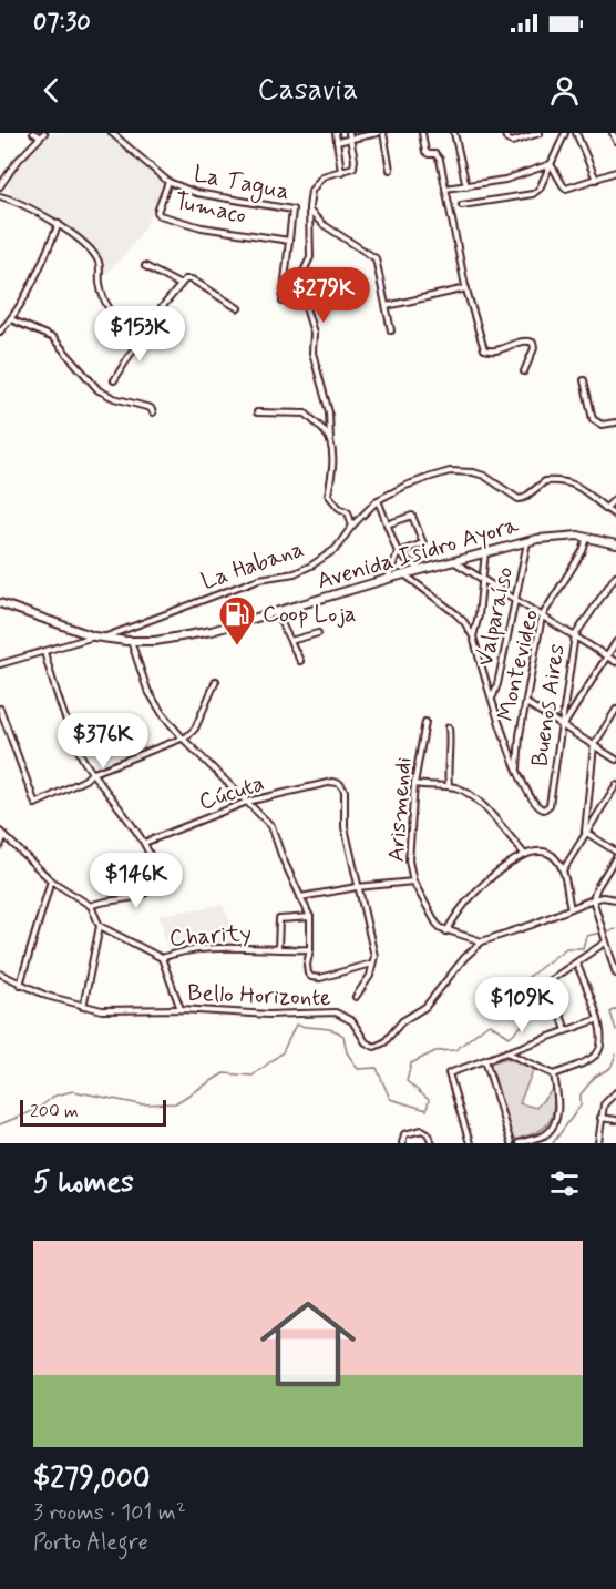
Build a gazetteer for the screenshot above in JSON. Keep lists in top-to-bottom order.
{
  "streets": {
    "main road": ["Avenida Isidro Ayora"],
    "street": [
      "La Tagua",
      "Tumaco",
      "La Habana",
      "Valparaíso",
      "Montevideo",
      "Buenos Aires",
      "Cúcuta",
      "Arismendi",
      "Charity",
      "Bello Horizonte"
    ]
  },
  "crossings": [
    ["La Tagua", "Tumaco"],
    ["Avenida Isidro Ayora", "La Habana"],
    ["Avenida Isidro Ayora", "Valparaíso"],
    ["Avenida Isidro Ayora", "Montevideo"],
    ["Montevideo", "Buenos Aires"]
  ],
  "places": {
    "fuel station": ["Coop Loja"]
  },
  "scale_bar": "200 m",
  "page": {
    "status": "07:30",
    "header": "Casavia",
    "price": [
      "$279K",
      "$153K",
      "$376K",
      "$146K",
      "$109K"
    ],
    "scale": "200 m",
    "heading": "5 homes",
    "list": [
      {
        "name": "$279,000",
        "note": "3 rooms · 101 m² · Porto Alegre"
      }
    ]
  }
}
